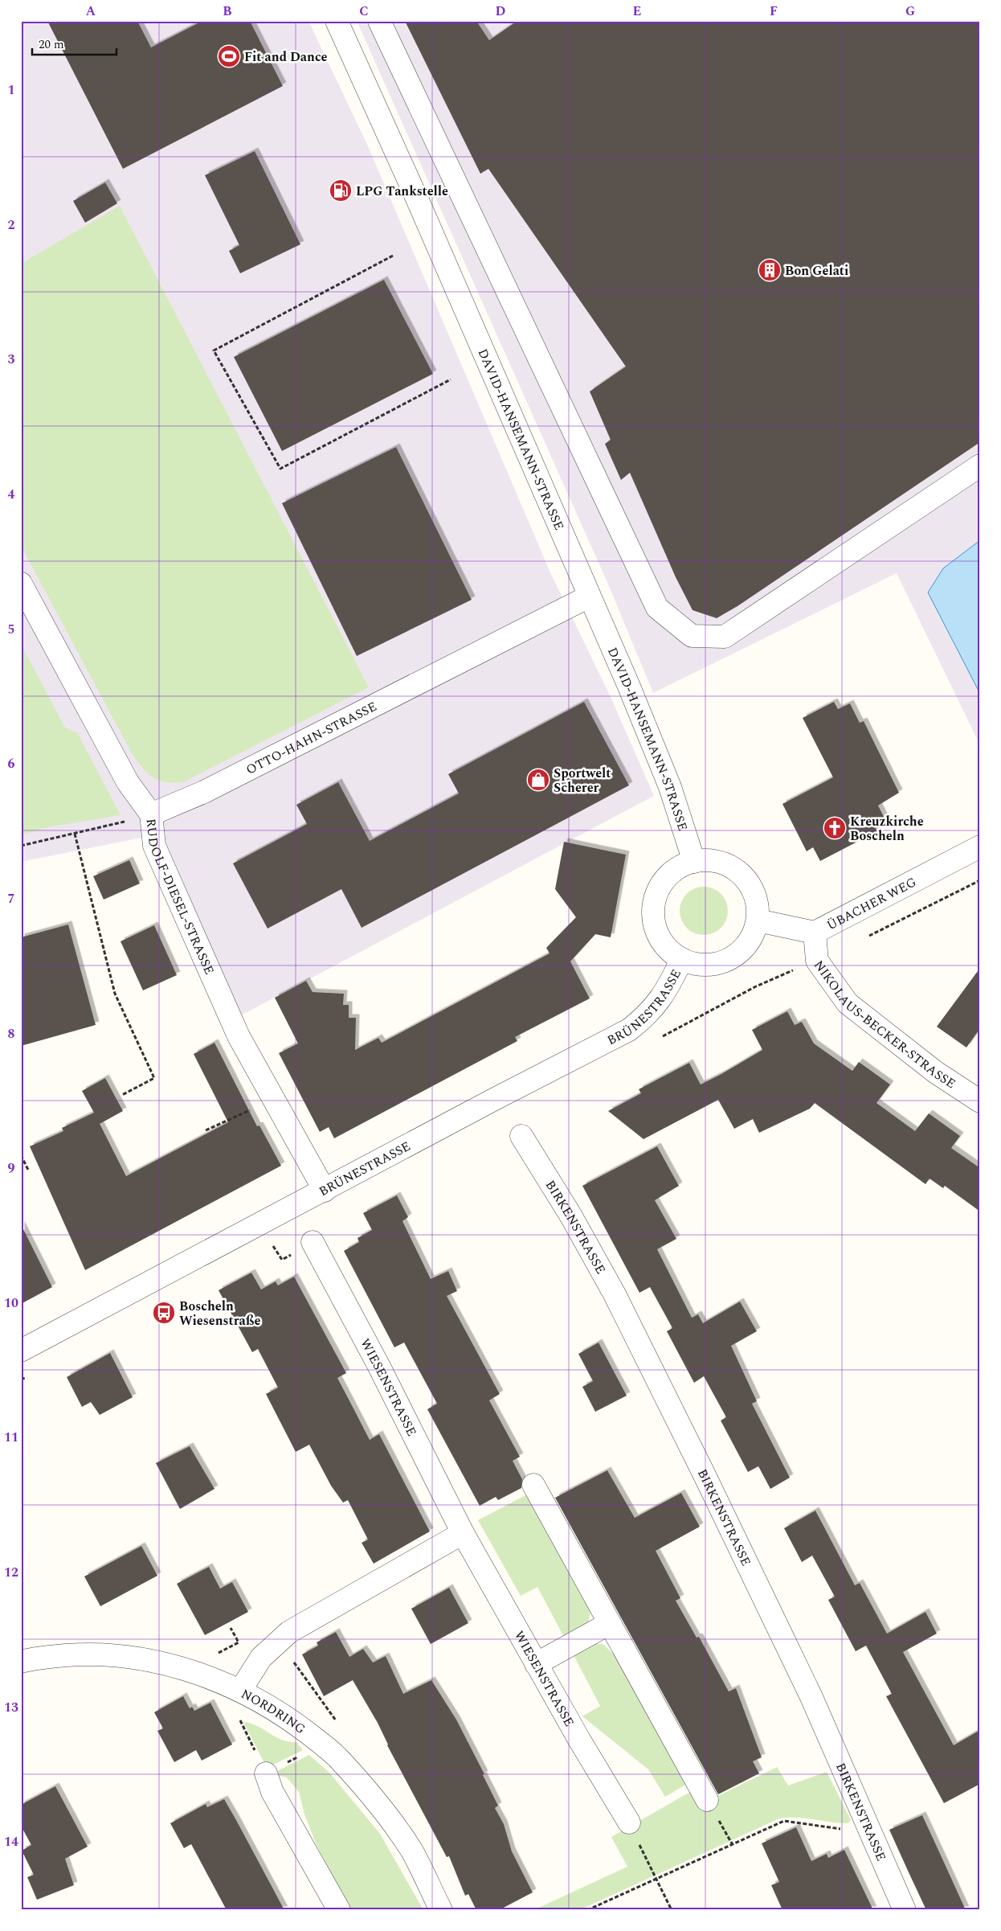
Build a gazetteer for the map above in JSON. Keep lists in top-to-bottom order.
{
  "streets": {
    "street": [
      "DAVID-HANSEMANN-STRASSE",
      "OTTO-HAHN-STRASSE",
      "RUDOLF-DIESEL-STRASSE",
      "ÜBACHER WEG",
      "BRÜNESTRASSE",
      "NIKOLAUS-BECKER-STRASSE",
      "BIRKENSTRASSE",
      "WIESENSTRASSE",
      "NORDRING"
    ]
  },
  "crossings": [
    ["DAVID-HANSEMANN-STRASSE", "OTTO-HAHN-STRASSE"],
    ["DAVID-HANSEMANN-STRASSE", "ÜBACHER WEG"],
    ["DAVID-HANSEMANN-STRASSE", "BRÜNESTRASSE"],
    ["OTTO-HAHN-STRASSE", "RUDOLF-DIESEL-STRASSE"],
    ["RUDOLF-DIESEL-STRASSE", "BRÜNESTRASSE"],
    ["ÜBACHER WEG", "BRÜNESTRASSE"],
    ["ÜBACHER WEG", "NIKOLAUS-BECKER-STRASSE"]
  ],
  "places": {
    "sports": ["Fit and Dance"],
    "fuel station": ["LPG Tankstelle"],
    "building": ["Bon Gelati"],
    "shop": ["Sportwelt Scherer"],
    "church": ["Kreuzkirche Boscheln"],
    "bus stop": ["Boscheln Wiesenstraße"]
  },
  "scale_bar": "20 m",
  "grid": {
    "columns": [
      "A",
      "B",
      "C",
      "D",
      "E",
      "F",
      "G"
    ],
    "rows": [
      "1",
      "2",
      "3",
      "4",
      "5",
      "6",
      "7",
      "8",
      "9",
      "10",
      "11",
      "12",
      "13",
      "14"
    ]
  }
}
